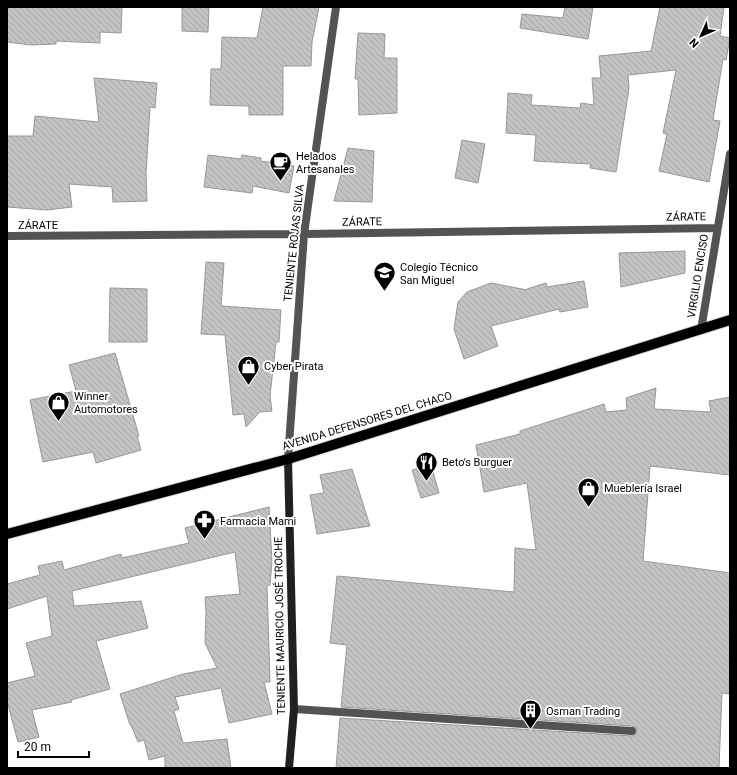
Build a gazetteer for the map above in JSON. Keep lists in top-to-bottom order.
{
  "streets": {
    "main road": ["AVENIDA DEFENSORES DEL CHACO"],
    "street": [
      "ZÁRATE",
      "TENIENTE ROJAS SILVA",
      "VIRGILIO ENCISO",
      "TENIENTE MAURICIO JOSÉ TROCHE"
    ]
  },
  "crossings": [
    ["ZÁRATE", "TENIENTE ROJAS SILVA"],
    ["ZÁRATE", "VIRGILIO ENCISO"],
    ["TENIENTE ROJAS SILVA", "AVENIDA DEFENSORES DEL CHACO"],
    ["TENIENTE ROJAS SILVA", "TENIENTE MAURICIO JOSÉ TROCHE"],
    ["VIRGILIO ENCISO", "AVENIDA DEFENSORES DEL CHACO"],
    ["AVENIDA DEFENSORES DEL CHACO", "TENIENTE MAURICIO JOSÉ TROCHE"]
  ],
  "places": {
    "cafe": ["Helados Artesanales"],
    "school or university": ["Colegio Técnico San Miguel"],
    "shop": ["Cyber Pirata", "Winner Automotores", "Mueblería Israel"],
    "restaurant": ["Beto's Burguer"],
    "pharmacy": ["Farmacia Mami"],
    "building": ["Osman Trading"]
  },
  "scale_bar": "20 m",
  "north": "bottom left"
}
